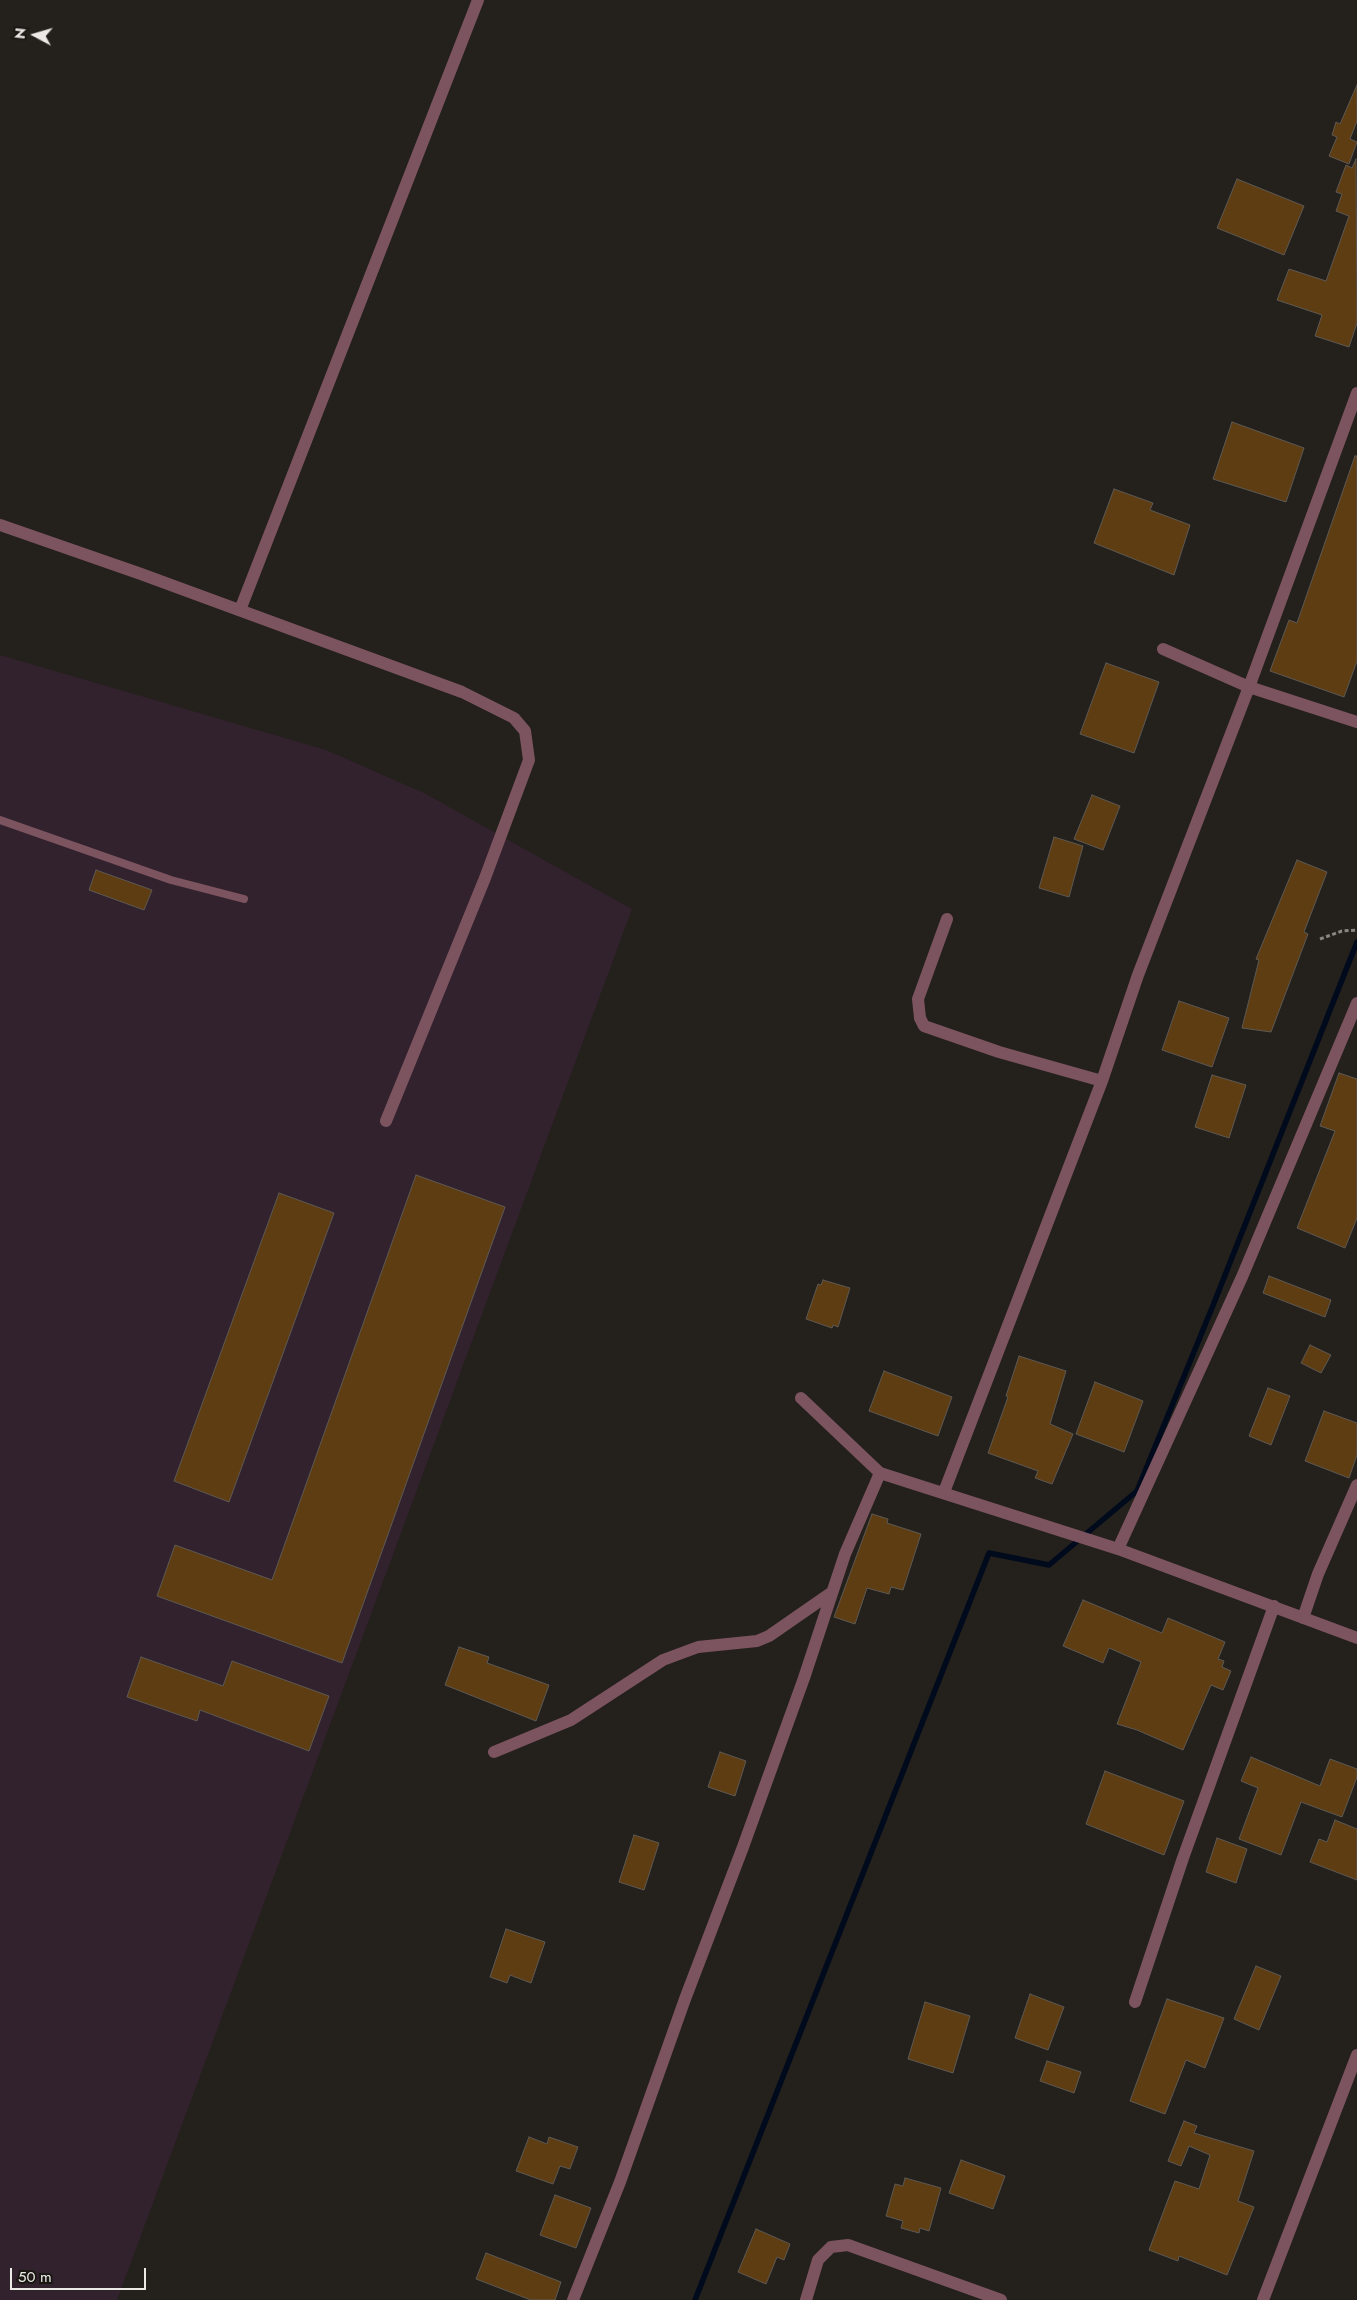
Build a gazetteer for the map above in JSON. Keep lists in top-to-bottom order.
{
  "scale_bar": "50 m",
  "north": "left"
}
